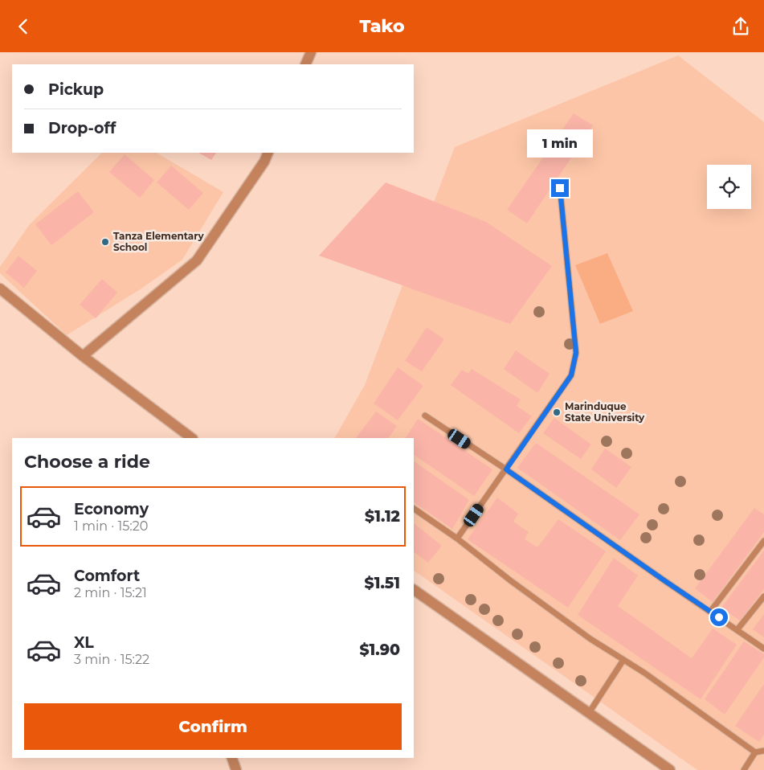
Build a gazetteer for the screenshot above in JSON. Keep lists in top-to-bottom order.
{
  "places": ["Tanza Elementary School", "Marinduque State University"],
  "page": {
    "header": "Tako",
    "banner": ["Pickup", "Drop-off"],
    "bubble": "1 min",
    "heading": "Choose a ride",
    "list": [
      {
        "name": "Economy",
        "note": "1 min · 15:20",
        "value": "$1.12"
      },
      {
        "name": "Comfort",
        "note": "2 min · 15:21",
        "value": "$1.51"
      },
      {
        "name": "XL",
        "note": "3 min · 15:22",
        "value": "$1.90"
      }
    ],
    "buttons": "Confirm"
  }
}
